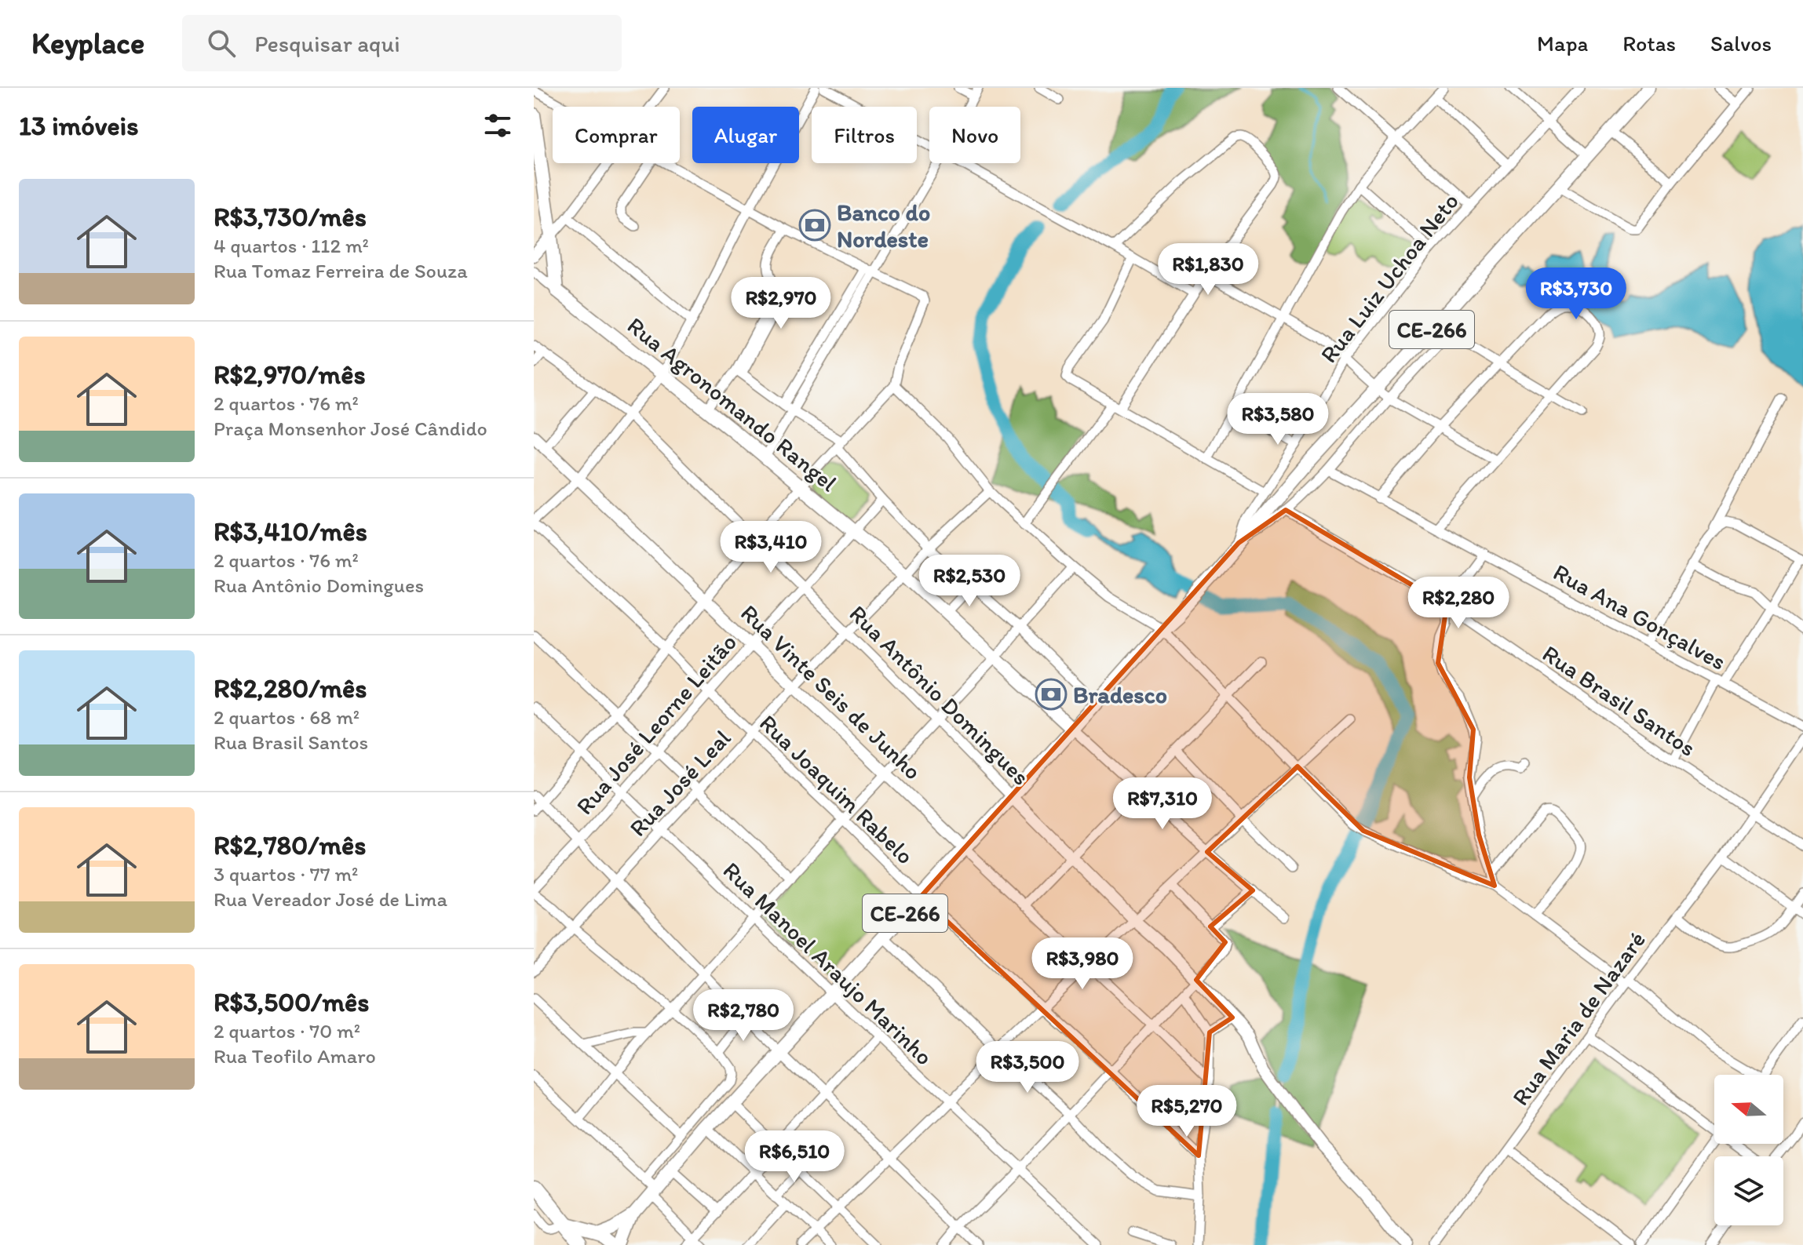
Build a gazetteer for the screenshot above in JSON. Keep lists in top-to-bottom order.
{
  "streets": {
    "main road": ["CE-266", "Rua Agronomando Rangel"],
    "street": [
      "Rua Luiz Uchoa Neto",
      "Rua Ana Gonçalves",
      "Rua Vinte Seis de Junho",
      "Rua Antônio Domingues",
      "Rua Brasil Santos",
      "Rua José Leorne Leitão",
      "Rua José Leal",
      "Rua Joaquim Rabelo",
      "Rua Manoel Araujo Marinho",
      "Rua Maria de Nazaré"
    ]
  },
  "crossings": [
    ["Rua Luiz Uchoa Neto", "CE-266"],
    ["CE-266", "Rua Agronomando Rangel"],
    ["CE-266", "Rua Vinte Seis de Junho"],
    ["CE-266", "Rua Antônio Domingues"],
    ["CE-266", "Rua Joaquim Rabelo"],
    ["CE-266", "Rua Manoel Araujo Marinho"],
    ["Rua Agronomando Rangel", "Rua José Leorne Leitão"],
    ["Rua Agronomando Rangel", "Rua José Leal"],
    ["Rua Vinte Seis de Junho", "Rua José Leorne Leitão"],
    ["Rua Vinte Seis de Junho", "Rua José Leal"],
    ["Rua Antônio Domingues", "Rua José Leorne Leitão"],
    ["Rua Antônio Domingues", "Rua José Leal"],
    ["Rua Brasil Santos", "Rua Maria de Nazaré"],
    ["Rua José Leorne Leitão", "Rua Joaquim Rabelo"],
    ["Rua José Leorne Leitão", "Rua Manoel Araujo Marinho"],
    ["Rua José Leal", "Rua Joaquim Rabelo"],
    ["Rua José Leal", "Rua Manoel Araujo Marinho"]
  ],
  "places": {
    "bank": ["Banco do Nordeste", "Bradesco"]
  },
  "north": "left",
  "page": {
    "header": "Keyplace",
    "search": "Pesquisar aqui",
    "nav": ["Mapa", "Rotas", "Salvos"],
    "heading": "13 imóveis",
    "chip": [
      "Comprar",
      "Alugar",
      "Filtros",
      "Novo"
    ],
    "list": [
      {
        "name": "R$3,730/mês",
        "note": "4 quartos · 112 m² · Rua Tomaz Ferreira de Souza"
      },
      {
        "name": "R$2,970/mês",
        "note": "2 quartos · 76 m² · Praça Monsenhor José Cândido"
      },
      {
        "name": "R$3,410/mês",
        "note": "2 quartos · 76 m² · Rua Antônio Domingues"
      },
      {
        "name": "R$2,280/mês",
        "note": "2 quartos · 68 m² · Rua Brasil Santos"
      },
      {
        "name": "R$2,780/mês",
        "note": "3 quartos · 77 m² · Rua Vereador José de Lima"
      },
      {
        "name": "R$3,500/mês",
        "note": "2 quartos · 70 m² · Rua Teofilo Amaro"
      }
    ],
    "price": [
      "R$1,830",
      "R$3,730",
      "R$2,970",
      "R$3,580",
      "R$3,410",
      "R$2,530",
      "R$2,280",
      "R$7,310",
      "R$3,980",
      "R$2,780",
      "R$3,500",
      "R$5,270",
      "R$6,510"
    ]
  }
}
